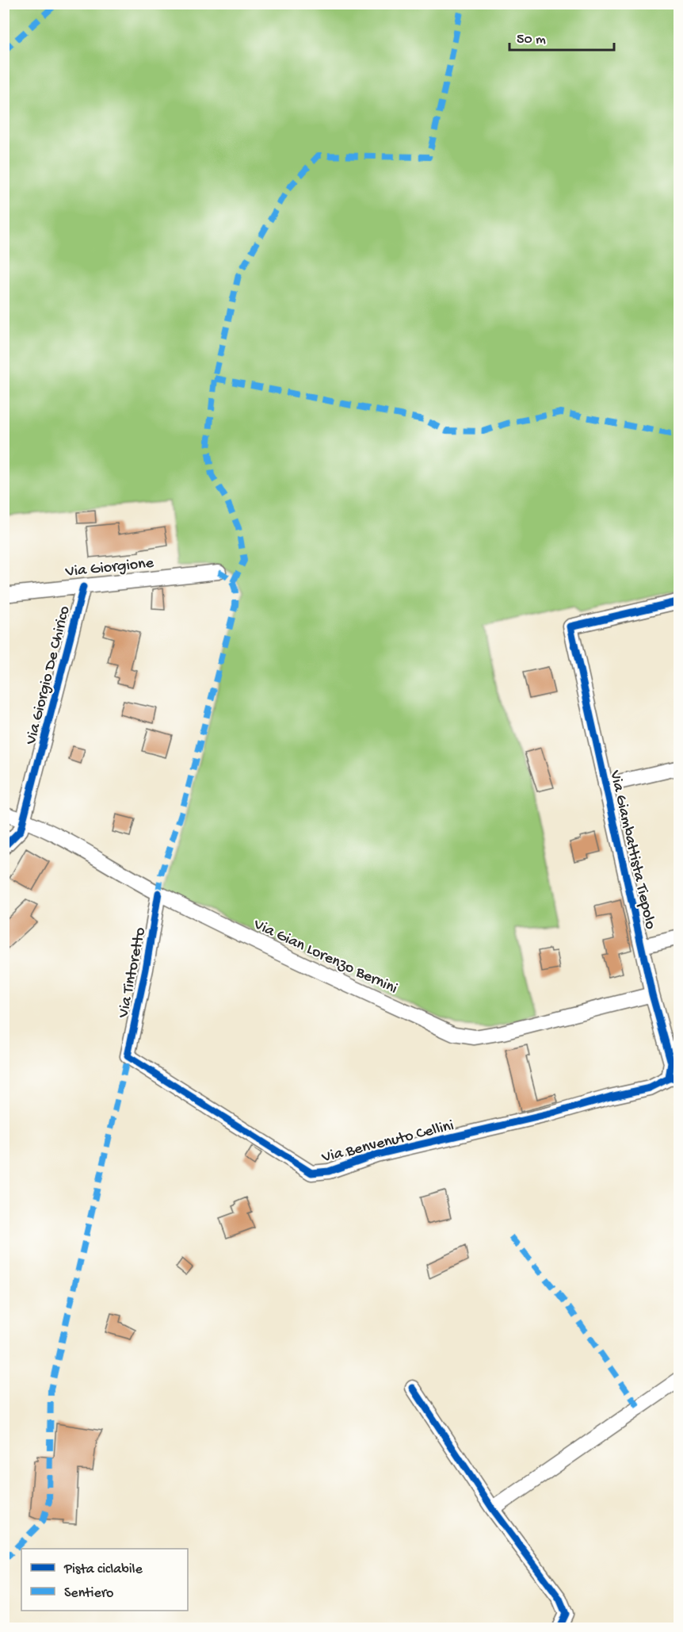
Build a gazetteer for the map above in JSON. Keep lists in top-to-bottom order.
{
  "streets": {
    "street": [
      "Via Giorgione",
      "Via Giorgio De Chirico",
      "Via Giambattista Tiepolo",
      "Via Gian Lorenzo Bernini",
      "Via Tintoretto",
      "Via Benvenuto Cellini"
    ]
  },
  "crossings": [
    ["Via Giorgione", "Via Giorgio De Chirico"],
    ["Via Giorgio De Chirico", "Via Gian Lorenzo Bernini"],
    ["Via Giambattista Tiepolo", "Via Gian Lorenzo Bernini"],
    ["Via Giambattista Tiepolo", "Via Benvenuto Cellini"],
    ["Via Gian Lorenzo Bernini", "Via Tintoretto"],
    ["Via Tintoretto", "Via Benvenuto Cellini"]
  ],
  "legend": ["Pista ciclabile", "Sentiero"],
  "scale_bar": "50 m"
}
